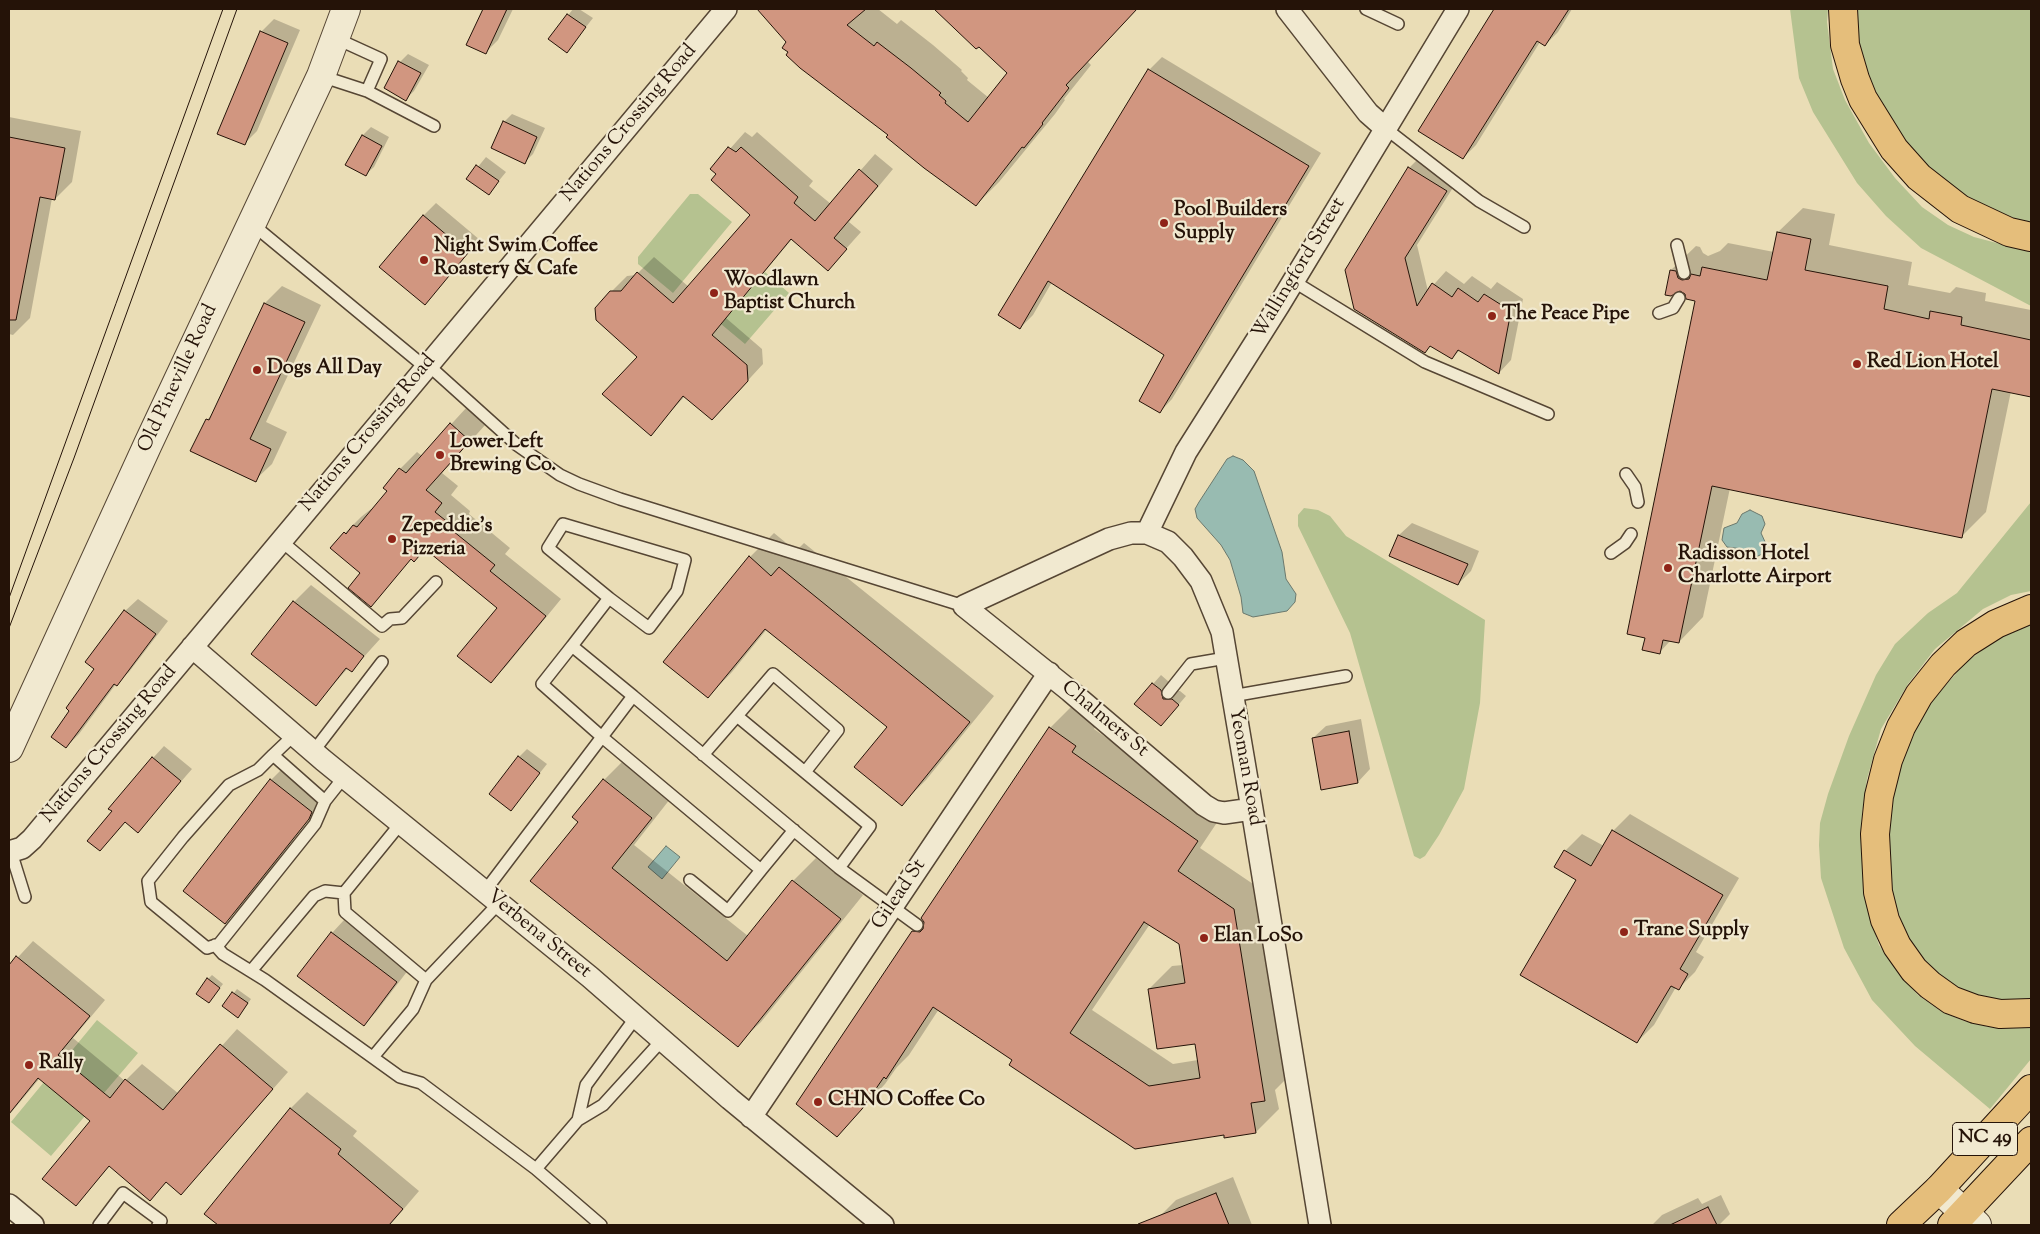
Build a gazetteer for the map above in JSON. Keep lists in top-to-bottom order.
{
  "streets": {
    "main road": ["NC 49"],
    "street": [
      "Nations Crossing Road",
      "Wallingford Street",
      "Old Pineville Road",
      "Chalmers St",
      "Yeoman Road",
      "Gilead St",
      "Verbena Street"
    ]
  },
  "crossings": [
    ["Nations Crossing Road", "Verbena Street"],
    ["Wallingford Street", "Yeoman Road"],
    ["Chalmers St", "Yeoman Road"],
    ["Chalmers St", "Gilead St"],
    ["Gilead St", "Verbena Street"]
  ],
  "places": [
    "Pool Builders Supply",
    "Night Swim Coffee Roastery & Cafe",
    "Woodlawn Baptist Church",
    "The Peace Pipe",
    "Red Lion Hotel",
    "Dogs All Day",
    "Lower Left Brewing Co.",
    "Zepeddie's Pizzeria",
    "Radisson Hotel Charlotte Airport",
    "Trane Supply",
    "Elan LoSo",
    "Rally",
    "CHNO Coffee Co"
  ]
}
